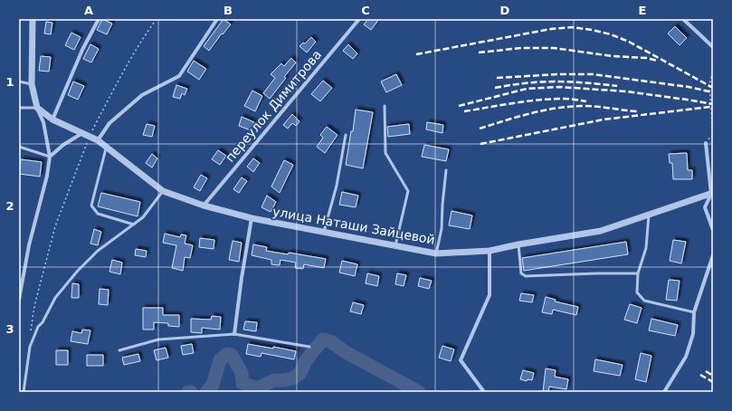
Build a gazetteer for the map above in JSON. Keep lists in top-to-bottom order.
{
  "streets": {
    "street": ["переулок Димитрова", "улица Наташи Зайцевой"]
  },
  "crossings": [
    ["переулок Димитрова", "улица Наташи Зайцевой"]
  ],
  "grid": {
    "columns": [
      "A",
      "B",
      "C",
      "D",
      "E"
    ],
    "rows": ["1", "2", "3"]
  }
}
